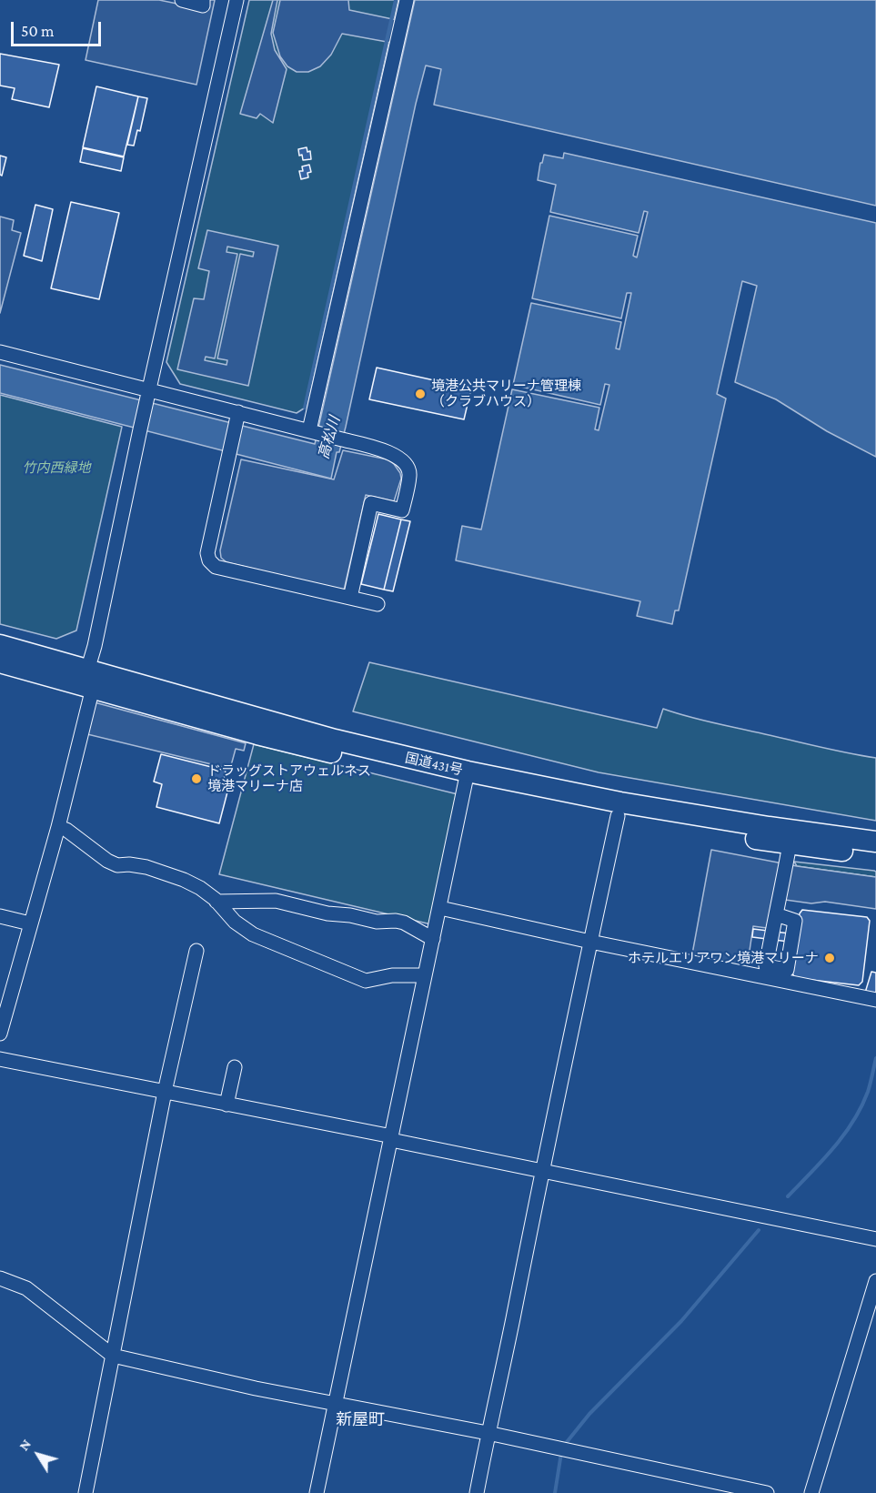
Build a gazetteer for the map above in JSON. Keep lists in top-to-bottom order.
{
  "streets": {
    "highway": ["国道431号"]
  },
  "districts": ["新屋町"],
  "water": ["高松川"],
  "parks": ["竹内西緑地"],
  "places": ["境港公共マリーナ管理棟 （クラブハウス）", "ドラッグストアウェルネス 境港マリーナ店", "ホテルエリアワン境港マリーナ"],
  "scale_bar": "50 m",
  "north": "top left"
}
